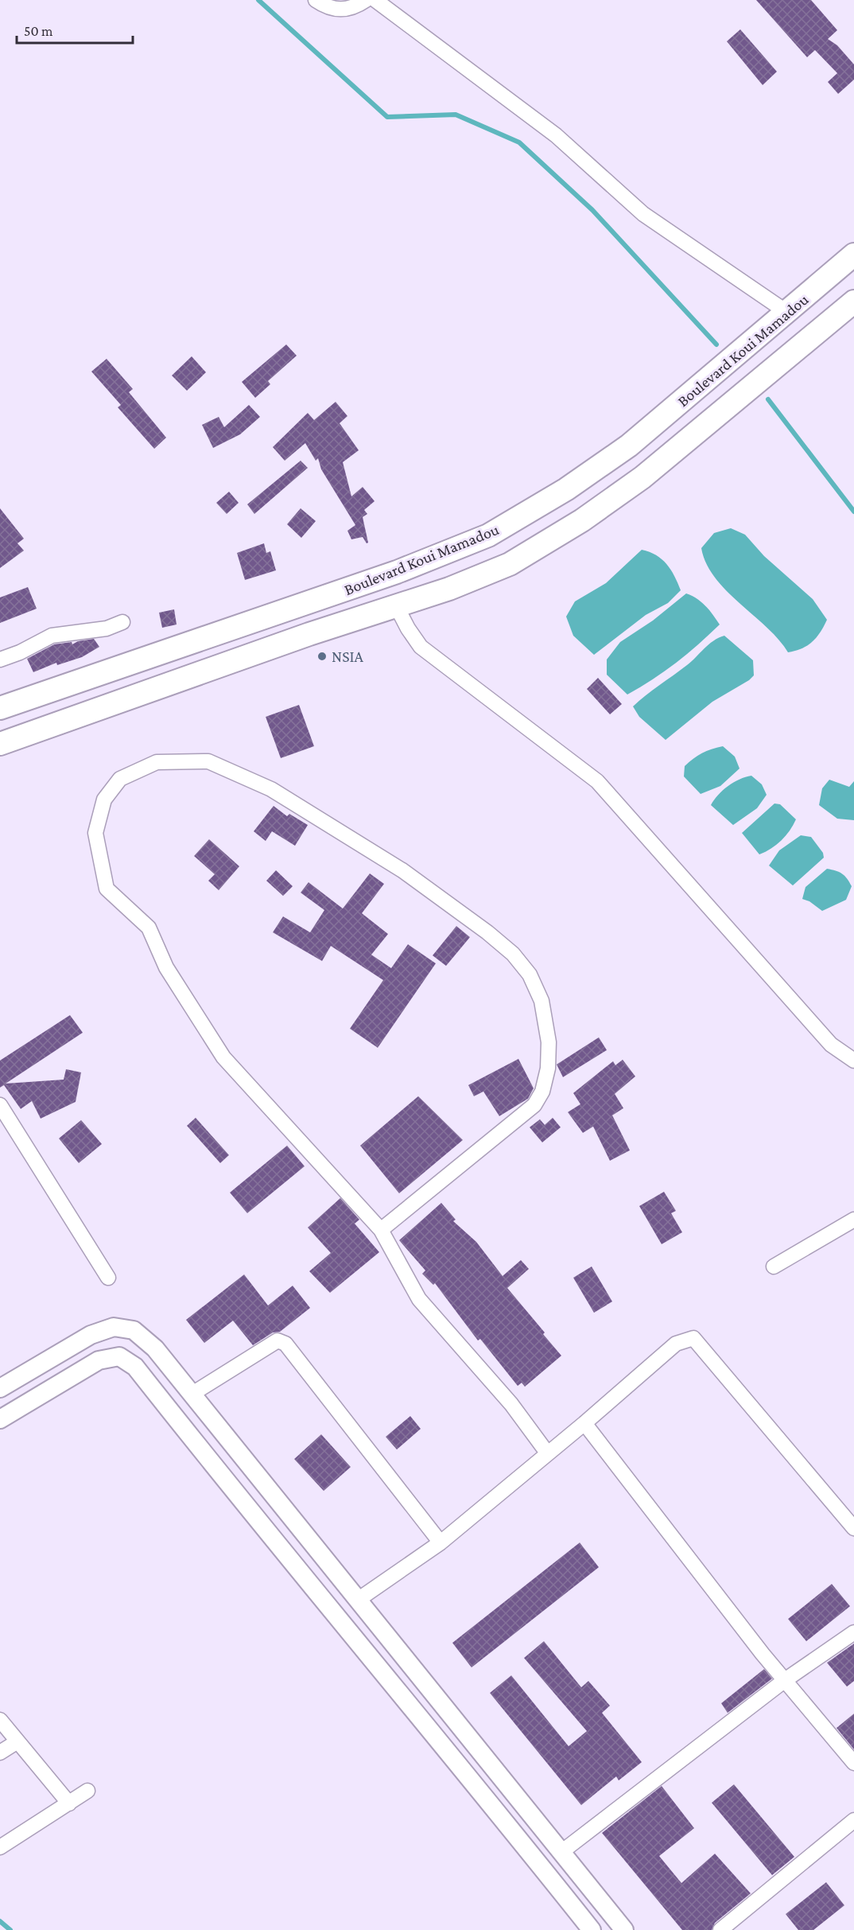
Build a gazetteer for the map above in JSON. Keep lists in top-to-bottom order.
{
  "streets": {
    "main road": ["Boulevard Koui Mamadou"]
  },
  "places": ["NSIA"],
  "scale_bar": "50 m"
}
